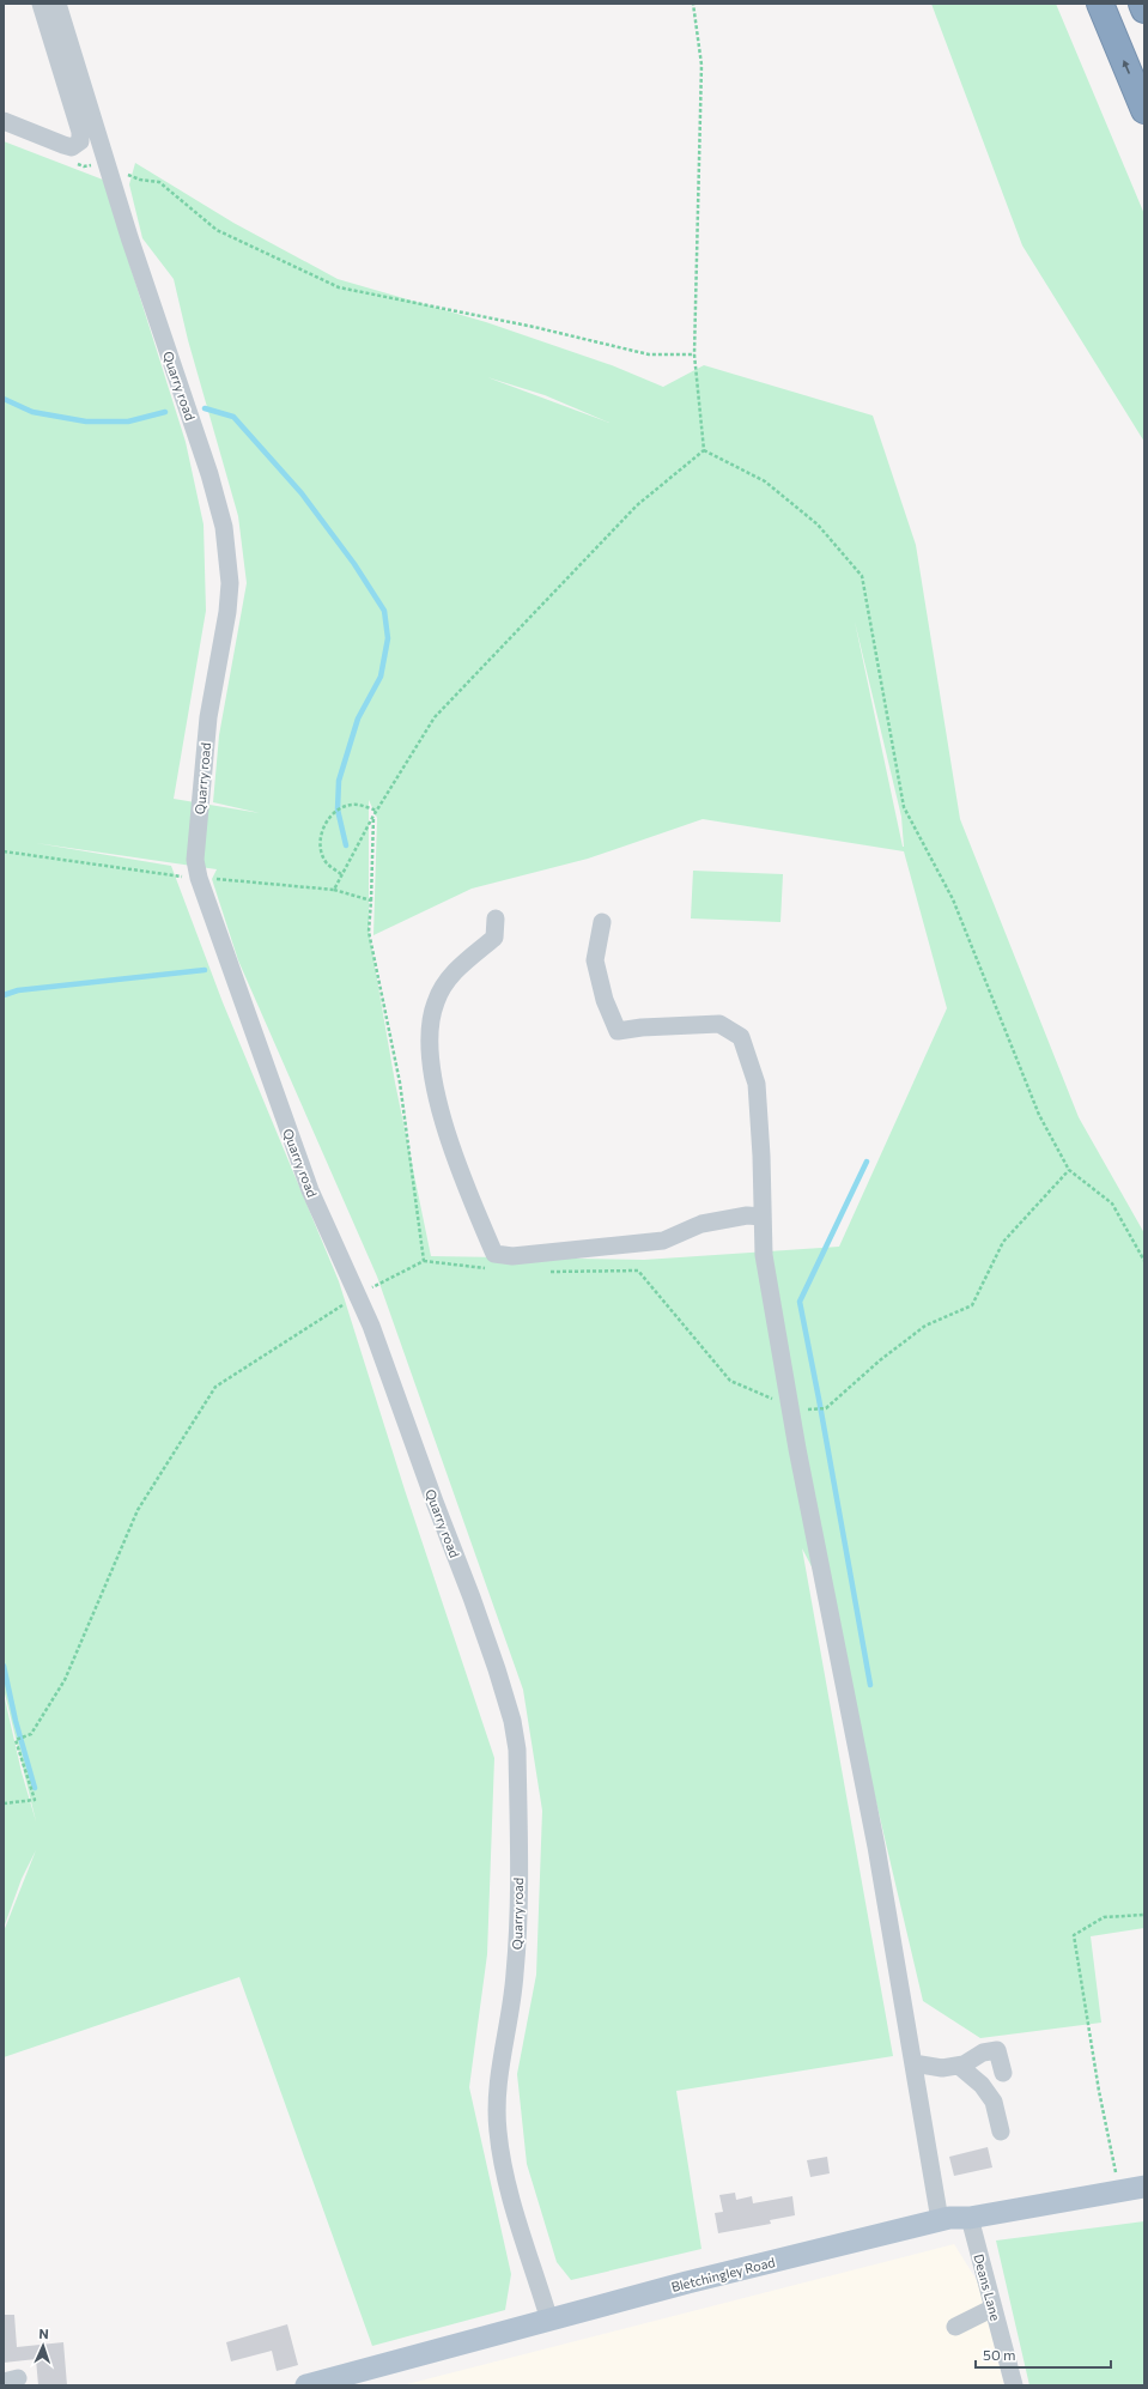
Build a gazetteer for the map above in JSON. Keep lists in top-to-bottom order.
{
  "streets": {
    "main road": ["Bletchingley Road"],
    "street": ["Quarry road", "Deans Lane"]
  },
  "crossings": [
    ["Quarry road", "Bletchingley Road"],
    ["Bletchingley Road", "Deans Lane"]
  ],
  "scale_bar": "50 m",
  "north": "top"
}
